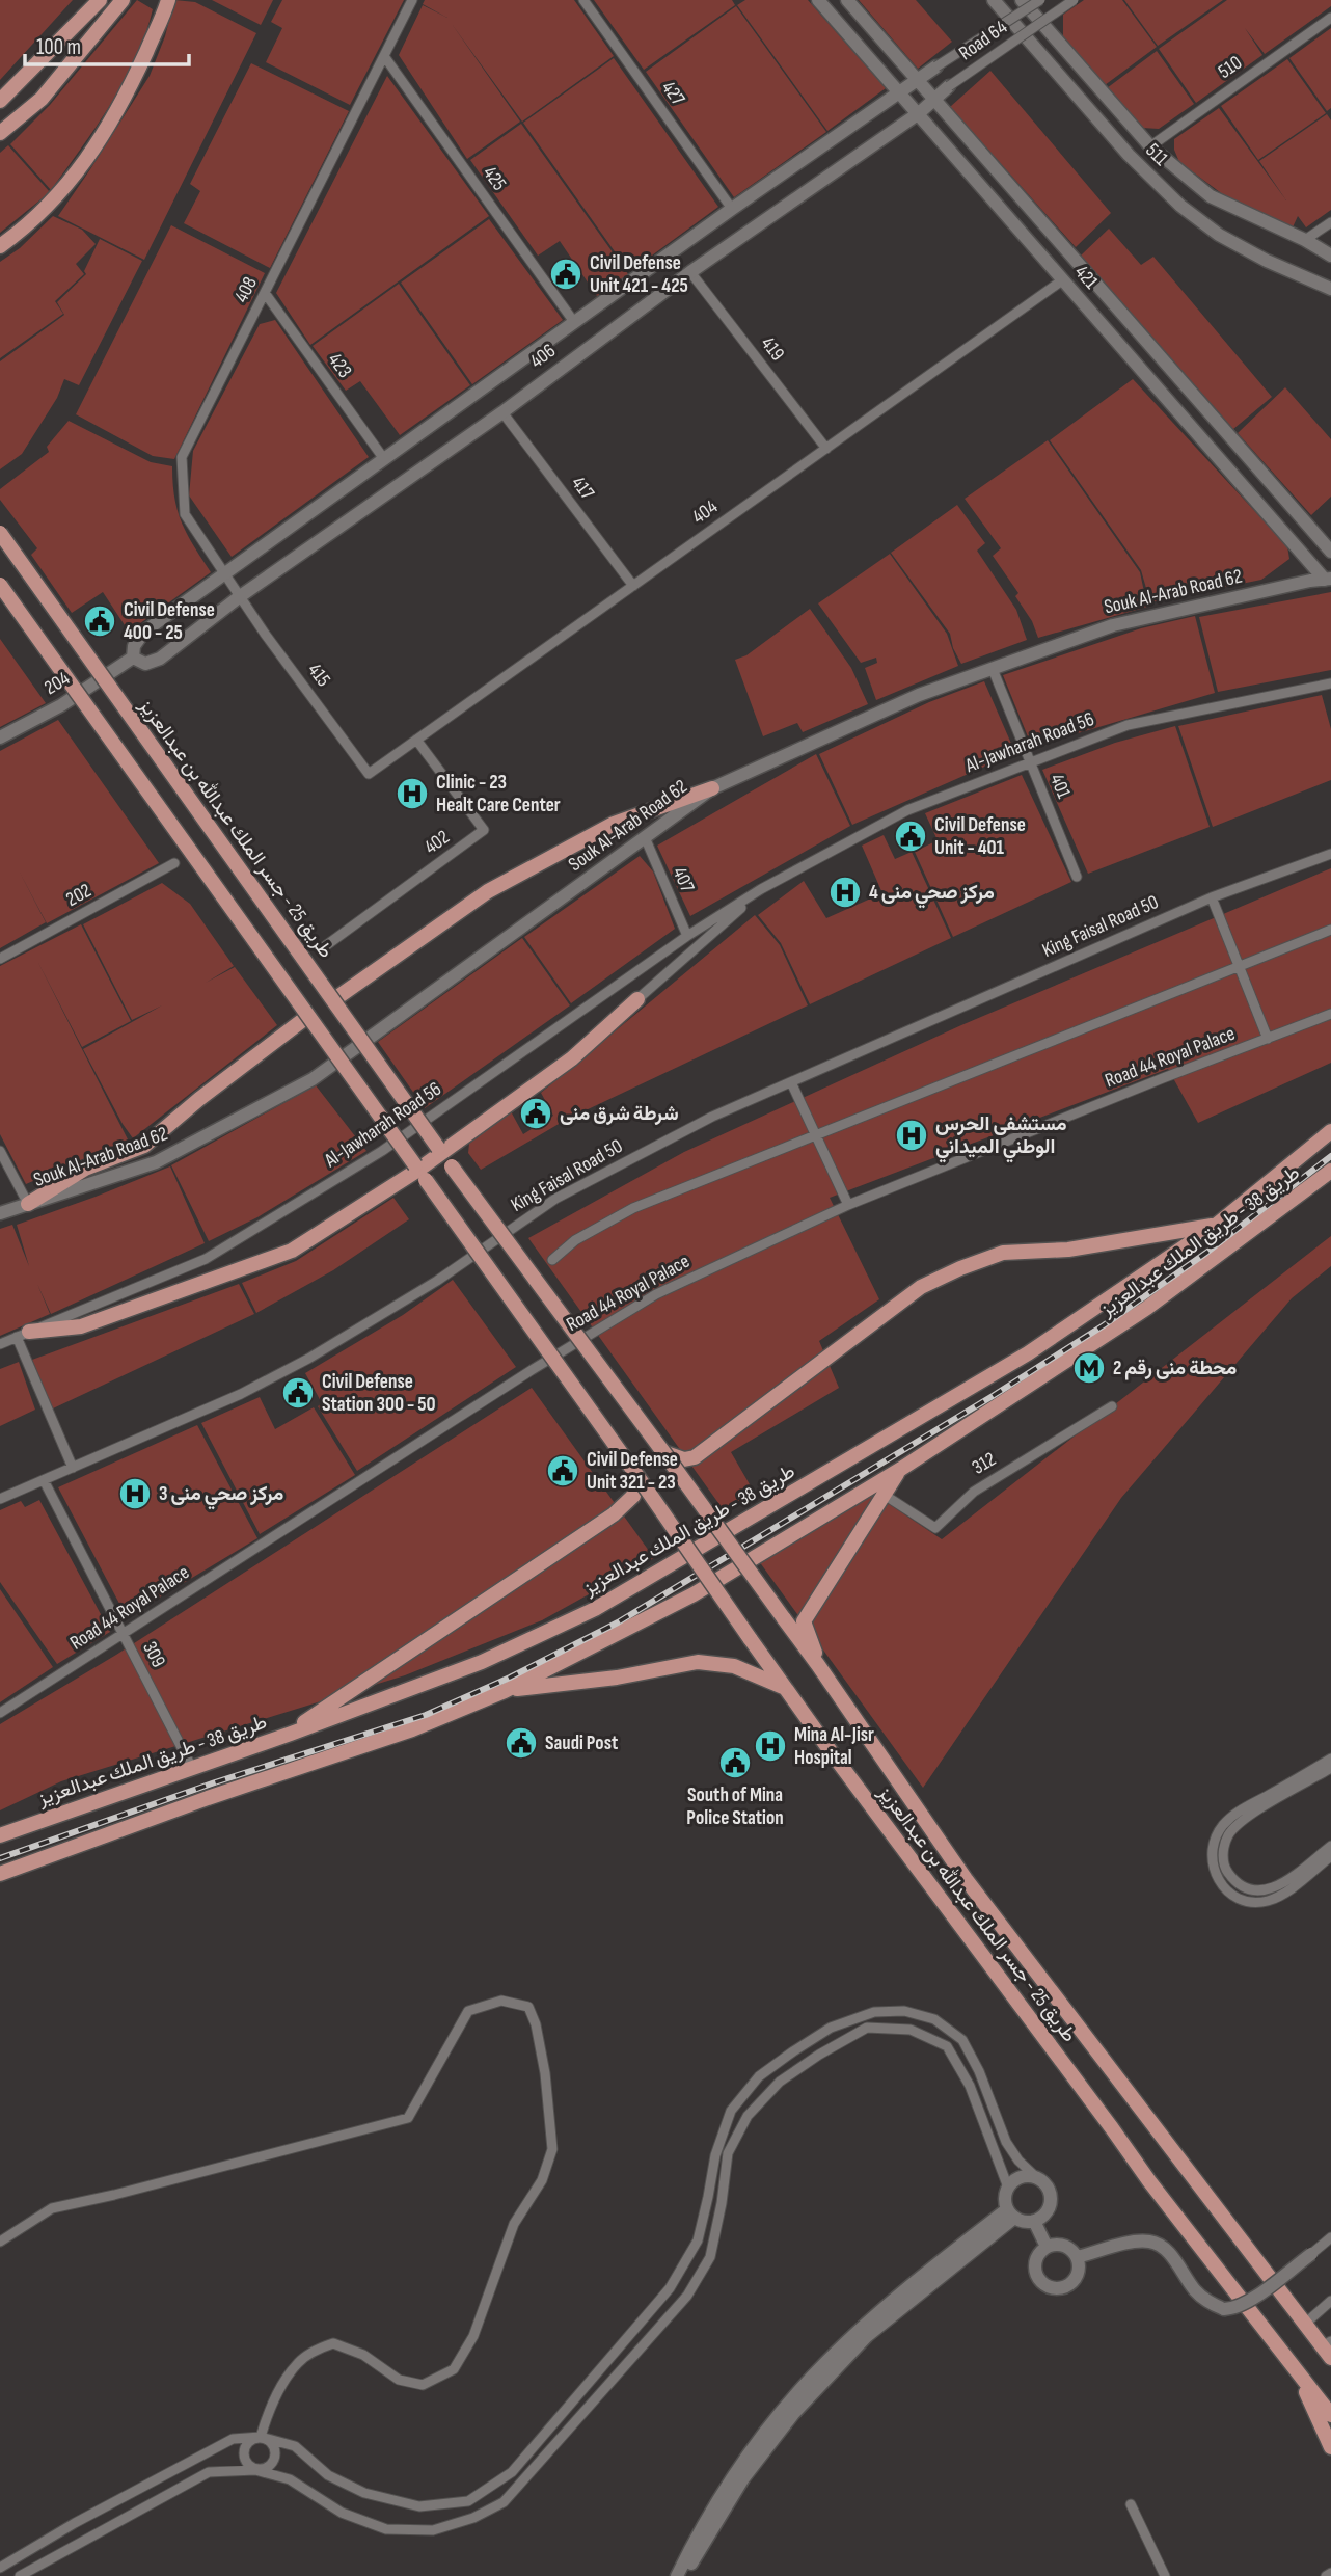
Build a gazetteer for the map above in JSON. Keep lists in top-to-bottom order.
{
  "streets": {
    "main road": ["طريق 25 - جسر الملك عبدالله بن عبدالعزيز", "طريق 38 - طريق الملك عبدالعزيز"],
    "street": [
      "Road 64",
      "510",
      "427",
      "511",
      "425",
      "421",
      "408",
      "419",
      "406",
      "423",
      "417",
      "404",
      "Souk Al-Arab Road 62",
      "415",
      "204",
      "Al-Jawharah Road 56",
      "401",
      "402",
      "407",
      "202",
      "King Faisal Road 50",
      "Road 44 Royal Palace",
      "312",
      "309"
    ]
  },
  "crossings": [
    ["Road 64", "406"],
    ["510", "511"],
    ["427", "406"],
    ["425", "408"],
    ["425", "406"],
    ["421", "406"],
    ["421", "404"],
    ["421", "Souk Al-Arab Road 62"],
    ["408", "406"],
    ["408", "423"],
    ["408", "415"],
    ["419", "406"],
    ["419", "404"],
    ["406", "423"],
    ["406", "417"],
    ["406", "415"],
    ["406", "204"],
    ["417", "404"],
    ["404", "415"],
    ["404", "402"],
    ["Souk Al-Arab Road 62", "401"],
    ["Souk Al-Arab Road 62", "407"],
    ["Al-Jawharah Road 56", "401"],
    ["Al-Jawharah Road 56", "407"],
    ["King Faisal Road 50", "309"],
    ["Road 44 Royal Palace", "309"],
    ["طريق 38 - طريق الملك عبدالعزيز", "309"]
  ],
  "places": {
    "public building": [
      "Civil Defense Unit 421 - 425",
      "Civil Defense 400 - 25",
      "Civil Defense Unit - 401",
      "شرطة شرق منى",
      "Civil Defense Station 300 - 50",
      "Civil Defense Unit 321 - 23",
      "Saudi Post",
      "South of Mina Police Station"
    ],
    "hospital": [
      "Clinic - 23 Healt Care Center",
      "مركز صحي منى 4",
      "مستشفى الحرس الوطني الميداني",
      "مركز صحي منى 3",
      "Mina Al-Jisr Hospital"
    ],
    "metro station": ["محطة منى رقم 2"]
  },
  "scale_bar": "100 m"
}
